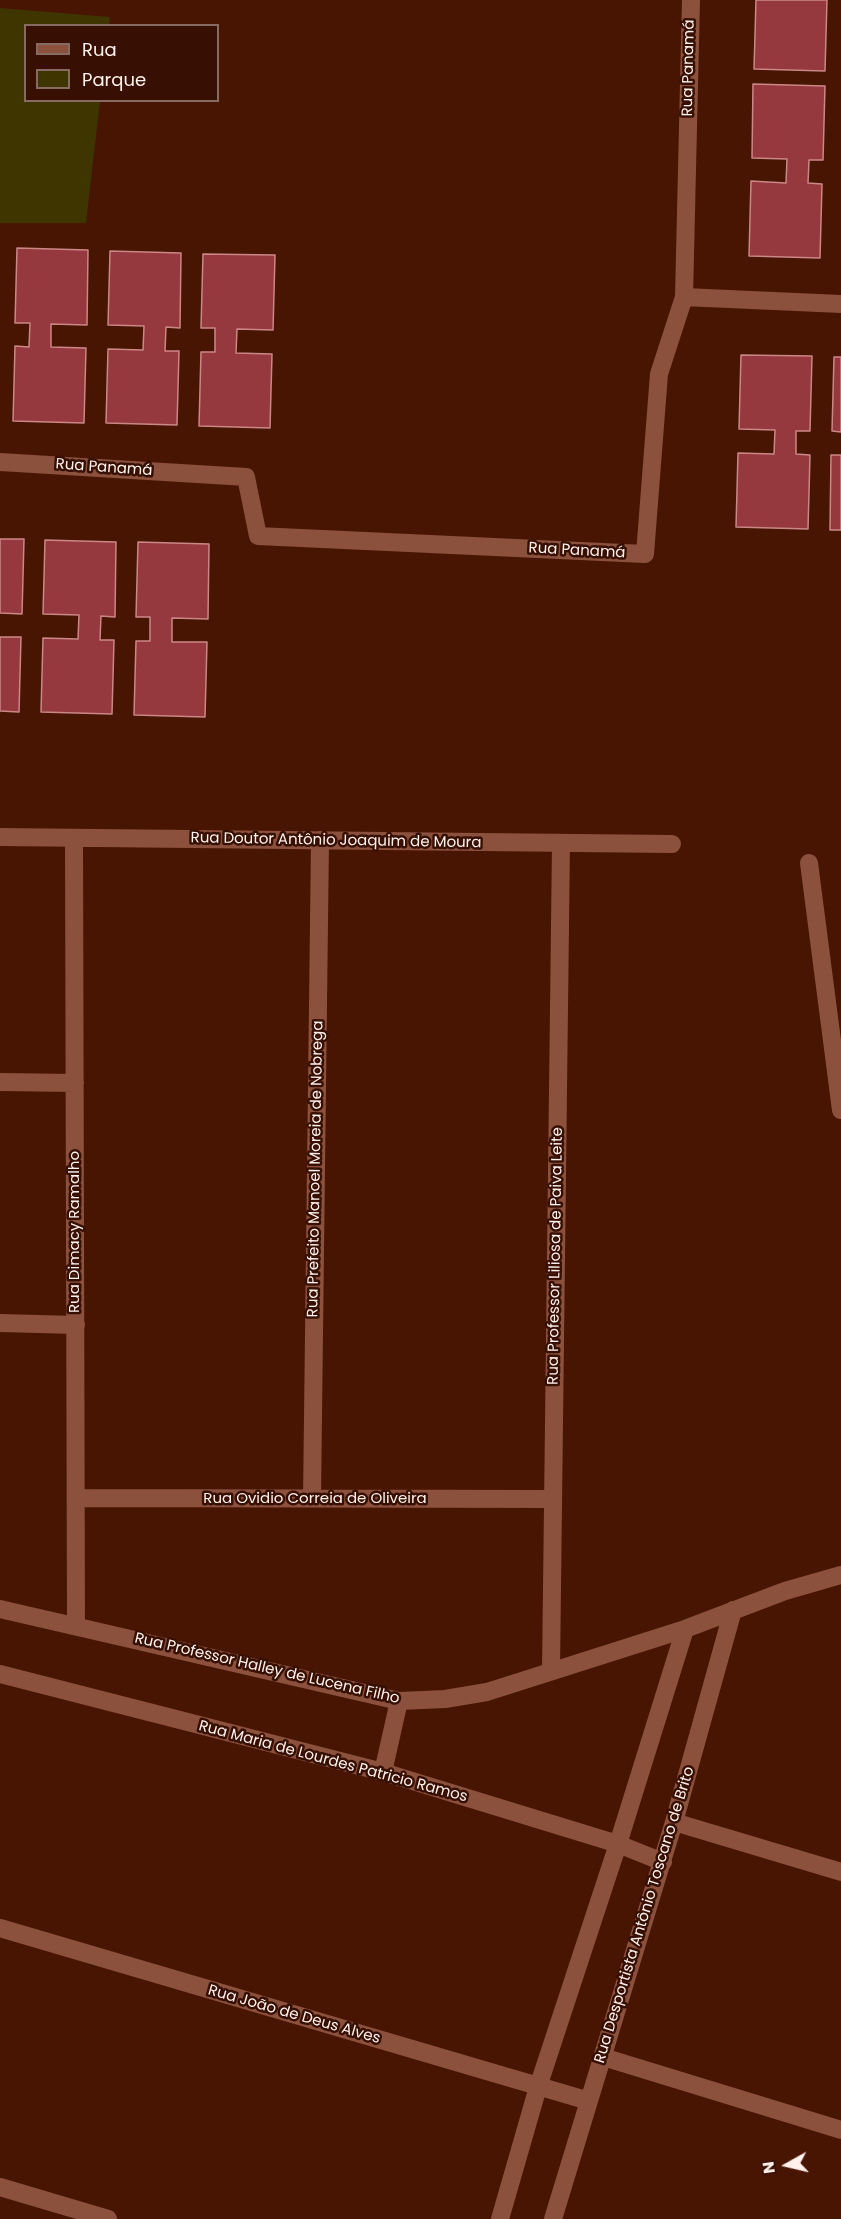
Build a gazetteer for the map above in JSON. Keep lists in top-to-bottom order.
{
  "streets": {
    "street": [
      "Rua Panamá",
      "Rua Doutor Antônio Joaquim de Moura",
      "Rua Prefeito Manoel Moreia de Nobrega",
      "Rua Dimacy Ramalho",
      "Rua Professor Liliosa de Paiva Leite",
      "Rua Ovidio Correia de Oliveira",
      "Rua Professor Halley de Lucena Filho",
      "Rua Maria de Lourdes Patricio Ramos",
      "Rua Desportista Antônio Toscano de Brito",
      "Rua João de Deus Alves"
    ]
  },
  "crossings": [
    ["Rua Doutor Antônio Joaquim de Moura", "Rua Prefeito Manoel Moreia de Nobrega"],
    ["Rua Doutor Antônio Joaquim de Moura", "Rua Dimacy Ramalho"],
    ["Rua Doutor Antônio Joaquim de Moura", "Rua Professor Liliosa de Paiva Leite"],
    ["Rua Prefeito Manoel Moreia de Nobrega", "Rua Ovidio Correia de Oliveira"],
    ["Rua Dimacy Ramalho", "Rua Ovidio Correia de Oliveira"],
    ["Rua Dimacy Ramalho", "Rua Professor Halley de Lucena Filho"],
    ["Rua Professor Liliosa de Paiva Leite", "Rua Ovidio Correia de Oliveira"],
    ["Rua Professor Liliosa de Paiva Leite", "Rua Professor Halley de Lucena Filho"],
    ["Rua Professor Halley de Lucena Filho", "Rua Desportista Antônio Toscano de Brito"],
    ["Rua Maria de Lourdes Patricio Ramos", "Rua Desportista Antônio Toscano de Brito"],
    ["Rua Desportista Antônio Toscano de Brito", "Rua João de Deus Alves"]
  ],
  "legend": ["Rua", "Parque"],
  "north": "left"
}
